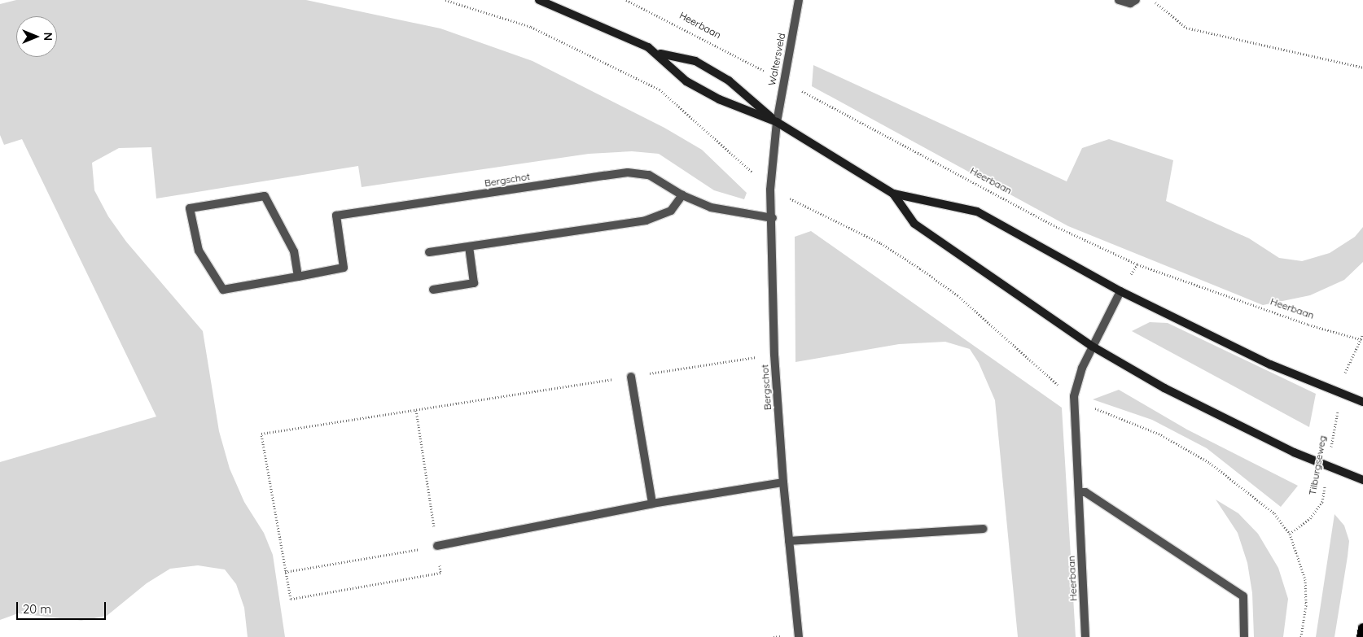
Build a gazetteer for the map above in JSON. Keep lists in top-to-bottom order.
{
  "streets": {
    "street": ["Heerbaan", "Waltersveld", "Bergschot"],
    "path": ["Tilburgseweg"]
  },
  "crossings": [
    ["Heerbaan", "Waltersveld"],
    ["Heerbaan", "Tilburgseweg"],
    ["Waltersveld", "Bergschot"]
  ],
  "scale_bar": "20 m",
  "north": "right"
}
